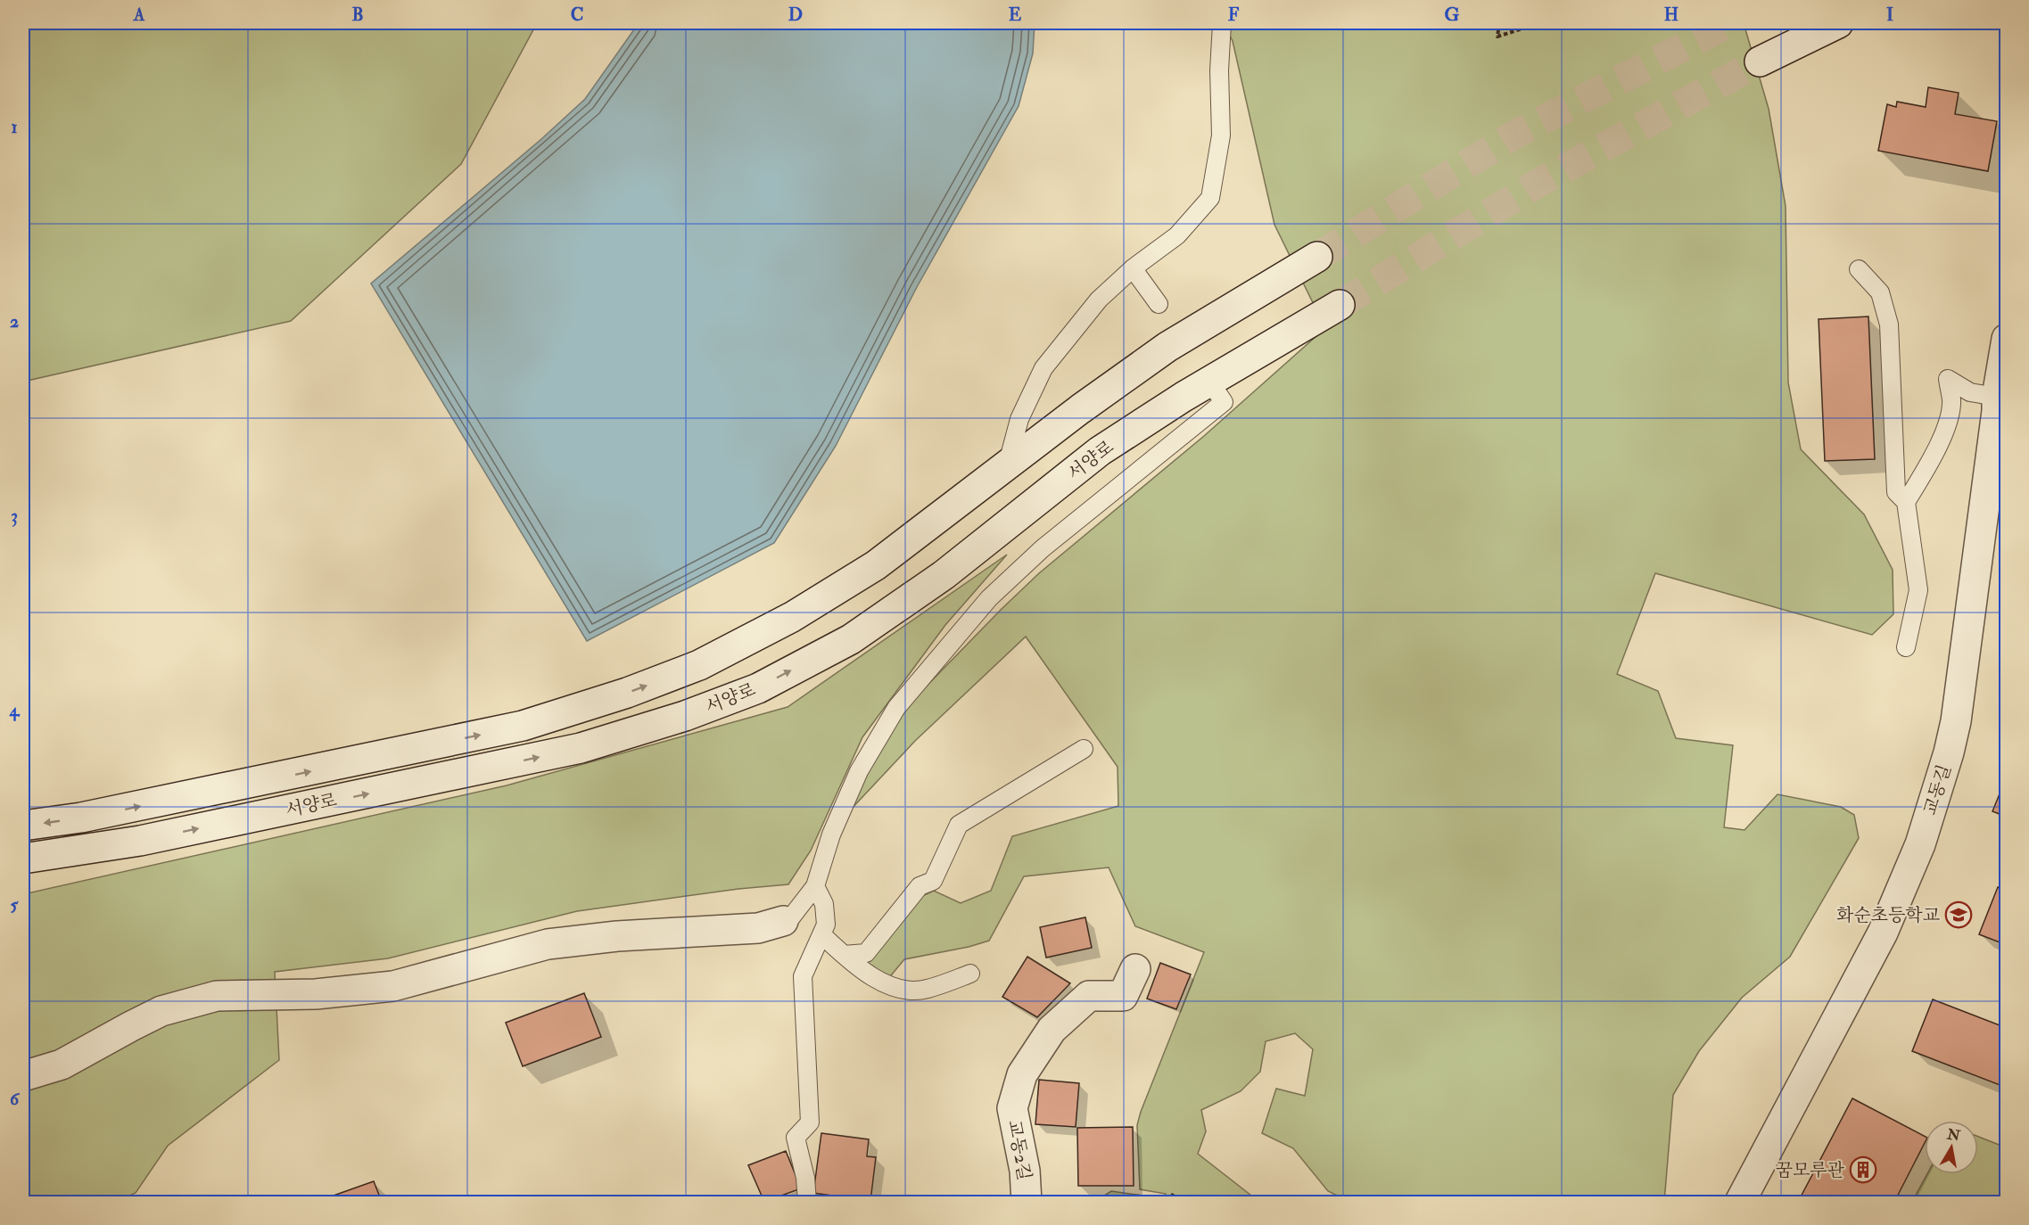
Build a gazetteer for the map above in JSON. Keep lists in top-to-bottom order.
{
  "streets": {
    "main road": ["서양로", "교동길", "교동2길"]
  },
  "places": {
    "school or university": ["화순초등학교"],
    "building": ["꿈모루관"]
  },
  "north": "top",
  "grid": {
    "columns": [
      "A",
      "B",
      "C",
      "D",
      "E",
      "F",
      "G",
      "H",
      "I"
    ],
    "rows": [
      "1",
      "2",
      "3",
      "4",
      "5",
      "6"
    ]
  }
}
